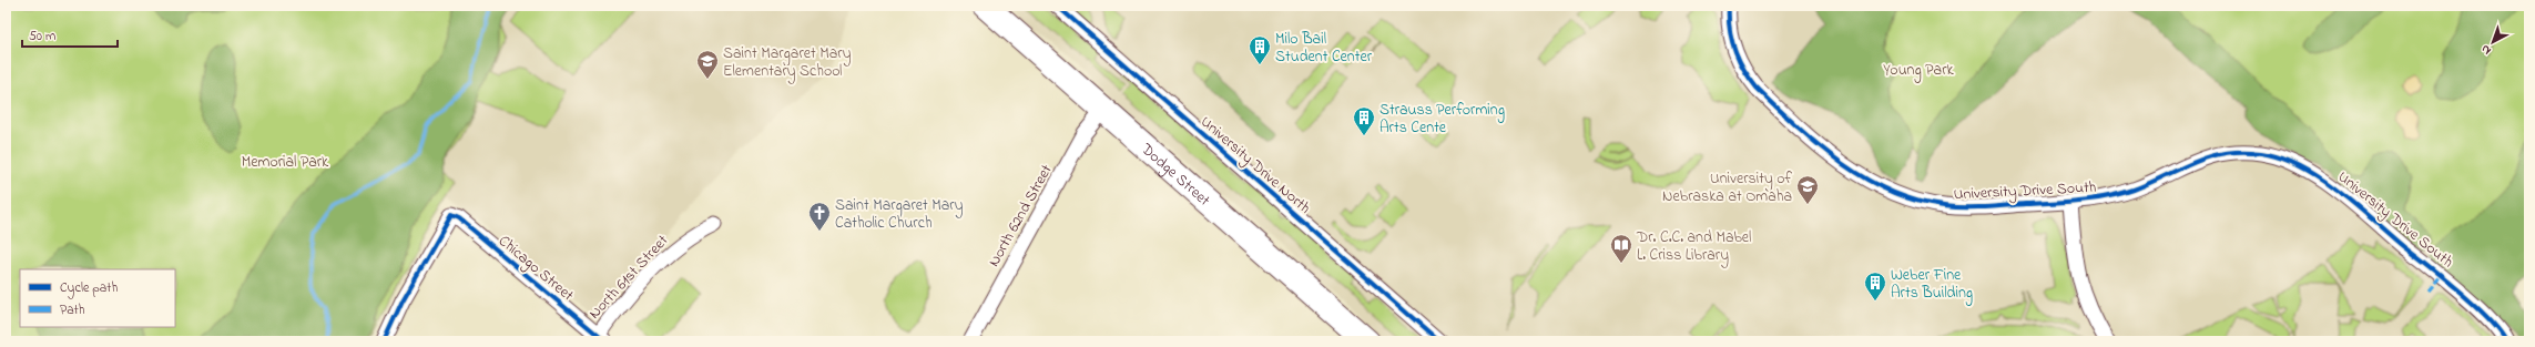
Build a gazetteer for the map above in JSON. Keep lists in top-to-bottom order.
{
  "streets": {
    "highway": ["Dodge Street"],
    "street": [
      "University Drive North",
      "University Drive South",
      "North 62nd Street",
      "Chicago Street",
      "North 61st Street"
    ]
  },
  "crossings": [
    ["Dodge Street", "North 62nd Street"],
    ["Chicago Street", "North 61st Street"]
  ],
  "parks": ["Young Park", "Memorial Park"],
  "places": {
    "building": ["Milo Bail Student Center", "Strauss Performing Arts Cente", "Weber Fine Arts Building"],
    "school or university": ["Saint Margaret Mary Elementary School", "University of Nebraska at Omaha"],
    "church": ["Saint Margaret Mary Catholic Church"],
    "library": ["Dr. C.C. and Mabel L. Criss Library"]
  },
  "legend": ["Cycle path", "Path"],
  "scale_bar": "50 m",
  "north": "bottom left"
}
